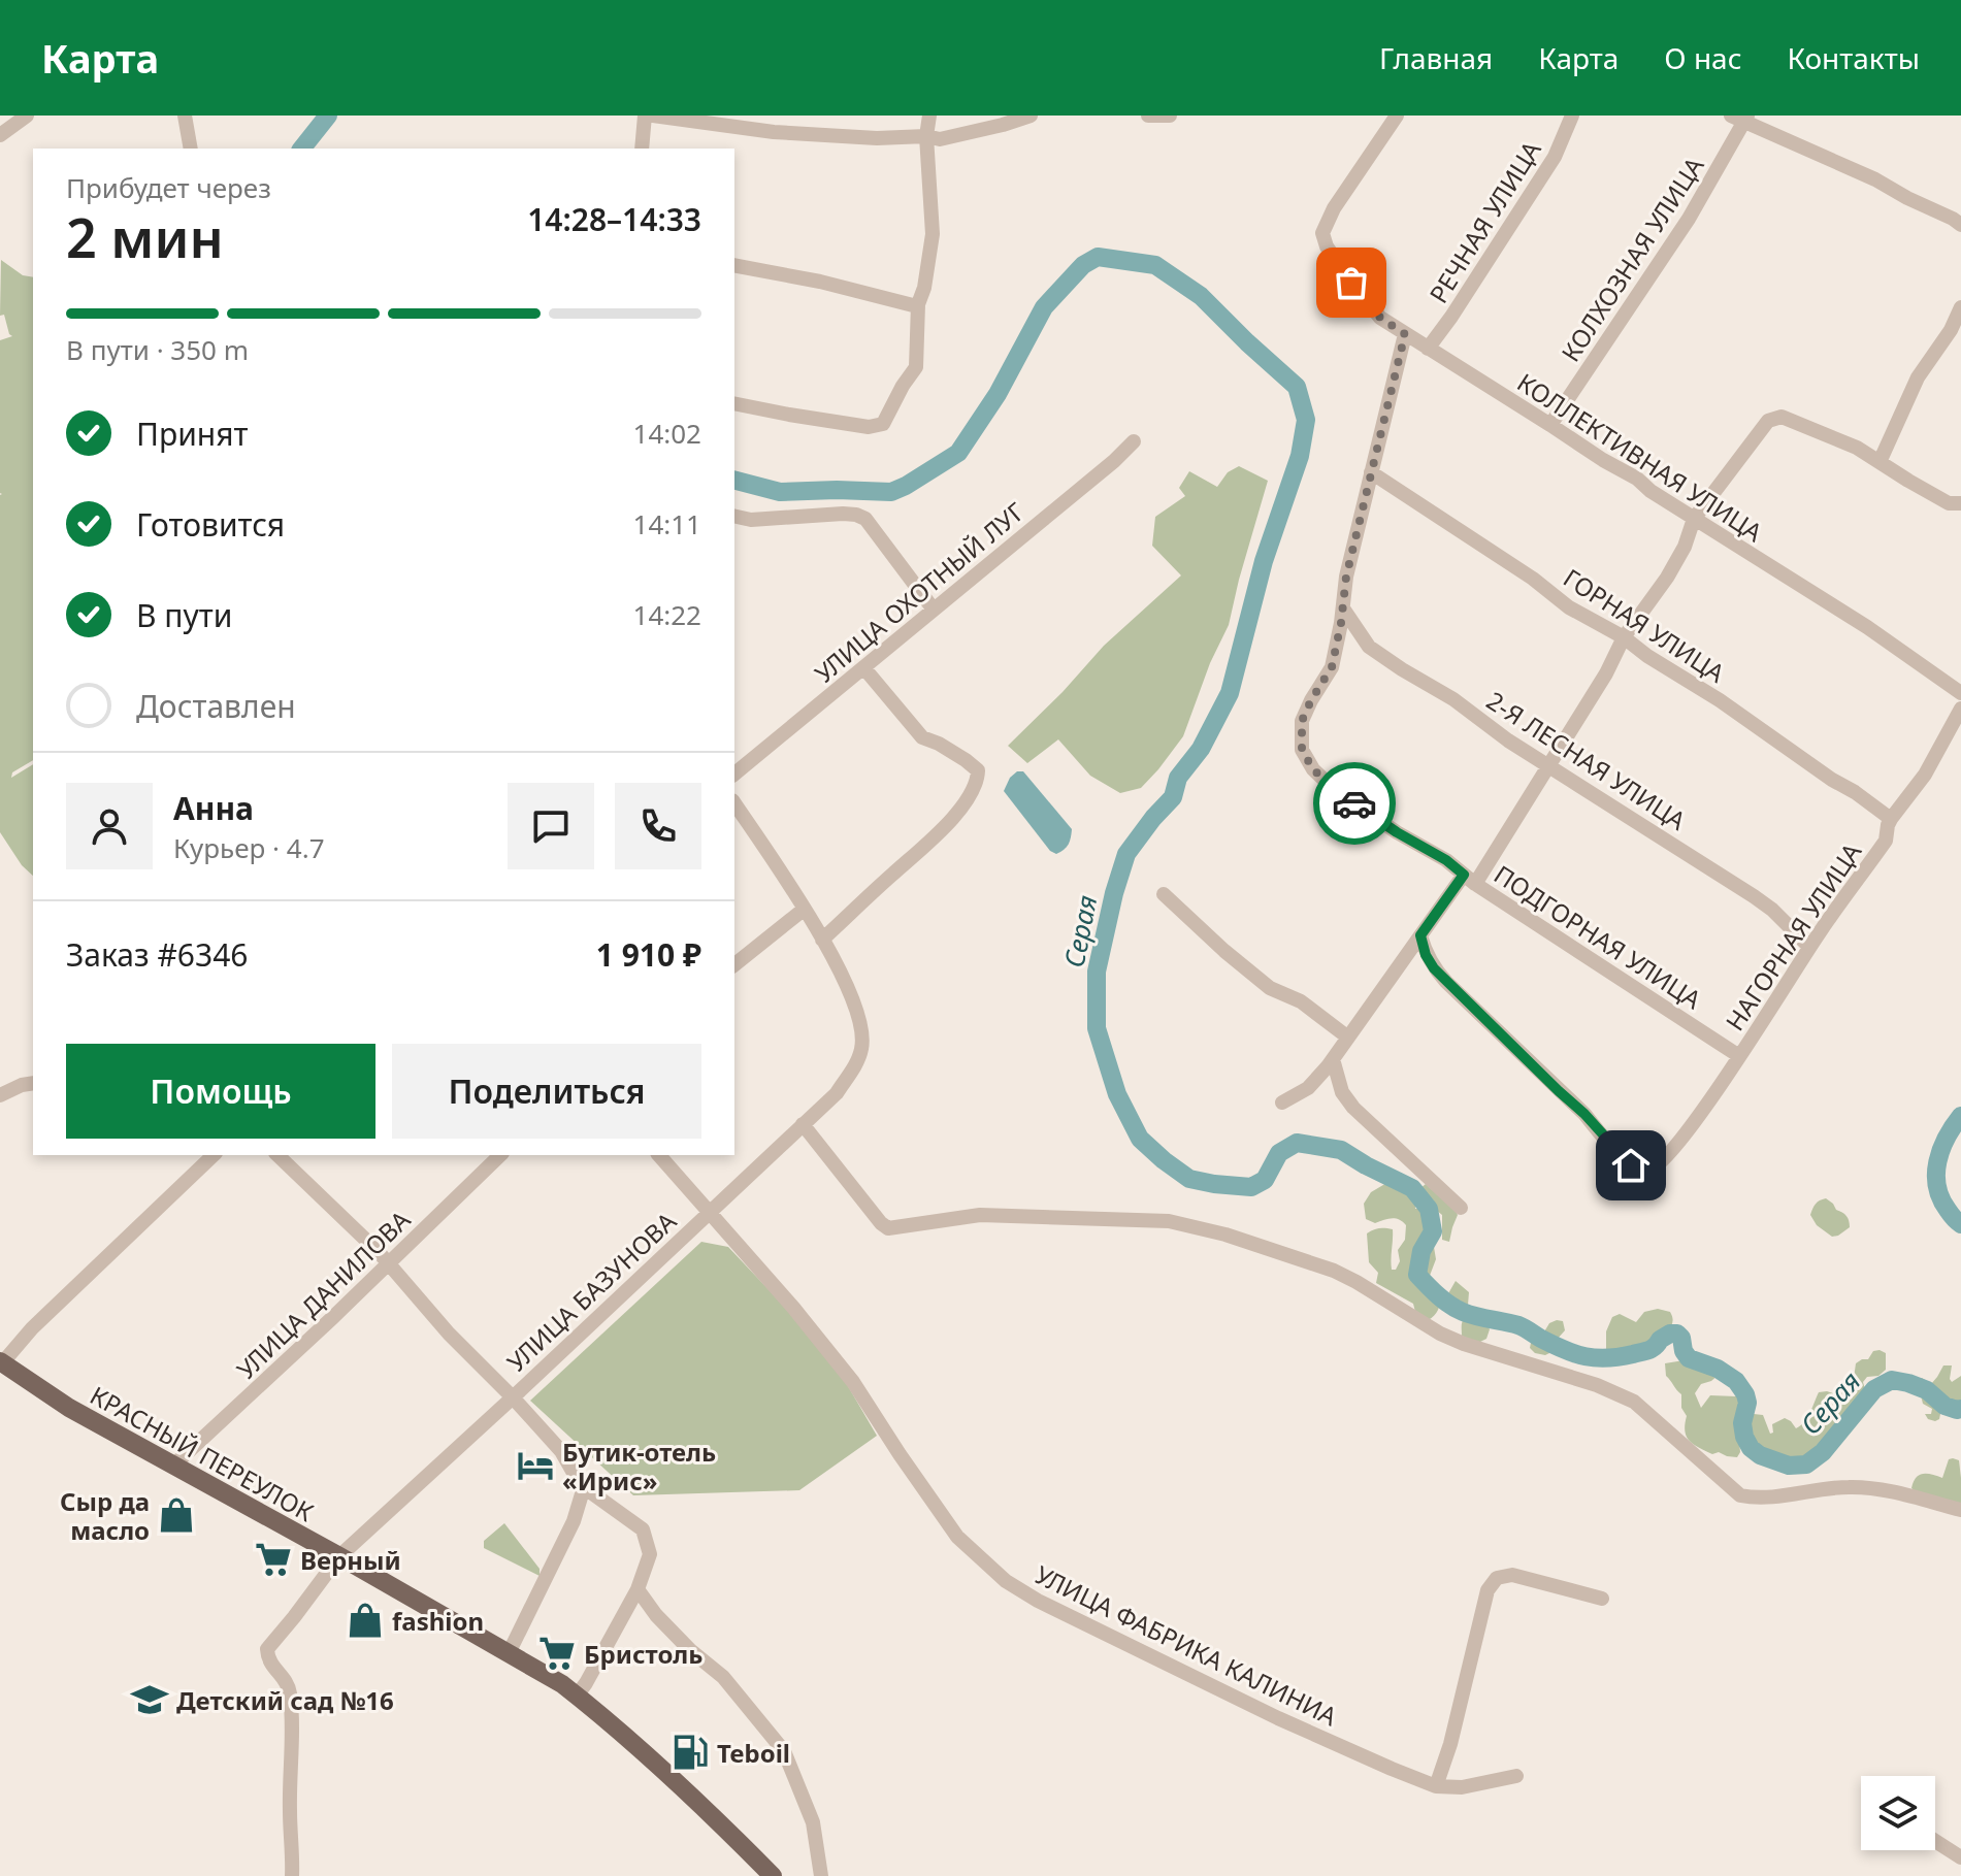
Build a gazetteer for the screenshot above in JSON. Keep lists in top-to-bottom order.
{
  "streets": {
    "main road": ["КРАСНЫЙ ПЕРЕУЛОК"],
    "street": [
      "РЕЧНАЯ УЛИЦА",
      "КОЛХОЗНАЯ УЛИЦА",
      "КОЛЛЕКТИВНАЯ УЛИЦА",
      "УЛИЦА ОХОТНЫЙ ЛУГ",
      "ГОРНАЯ УЛИЦА",
      "2-Я ЛЕСНАЯ УЛИЦА",
      "ПОДГОРНАЯ УЛИЦА",
      "НАГОРНАЯ УЛИЦА",
      "УЛИЦА БАЗУНОВА",
      "УЛИЦА ДАНИЛОВА",
      "УЛИЦА ФАБРИКА КАЛИНИА"
    ]
  },
  "crossings": [
    ["РЕЧНАЯ УЛИЦА", "КОЛЛЕКТИВНАЯ УЛИЦА"],
    ["КОЛХОЗНАЯ УЛИЦА", "КОЛЛЕКТИВНАЯ УЛИЦА"],
    ["ГОРНАЯ УЛИЦА", "НАГОРНАЯ УЛИЦА"],
    ["2-Я ЛЕСНАЯ УЛИЦА", "ПОДГОРНАЯ УЛИЦА"],
    ["2-Я ЛЕСНАЯ УЛИЦА", "НАГОРНАЯ УЛИЦА"],
    ["ПОДГОРНАЯ УЛИЦА", "НАГОРНАЯ УЛИЦА"],
    ["УЛИЦА БАЗУНОВА", "КРАСНЫЙ ПЕРЕУЛОК"],
    ["УЛИЦА БАЗУНОВА", "УЛИЦА ФАБРИКА КАЛИНИА"],
    ["УЛИЦА ДАНИЛОВА", "КРАСНЫЙ ПЕРЕУЛОК"]
  ],
  "water": ["Серая"],
  "places": {
    "hotel": ["Бутик-отель «Ирис»"],
    "shop": ["Сыр да масло", "fashion"],
    "supermarket": ["Верный", "Бристоль"],
    "school or university": ["Детский сад №16"],
    "fuel station": ["Teboil"]
  },
  "page": {
    "header": "Карта",
    "nav": [
      "Главная",
      "Карта",
      "О нас",
      "Контакты"
    ],
    "heading": ["2 мин", "Прибудет через", "14:28–14:33"],
    "panel": [
      "Анна",
      "Курьер · 4.7",
      "Заказ #6346",
      "1 910 ₽"
    ],
    "bar": "В пути · 350 m",
    "list": [
      ["Принят", "14:02"],
      ["Готовится", "14:11"],
      ["В пути", "14:22"],
      "Доставлен"
    ],
    "buttons": ["Помощь", "Поделиться"]
  }
}
